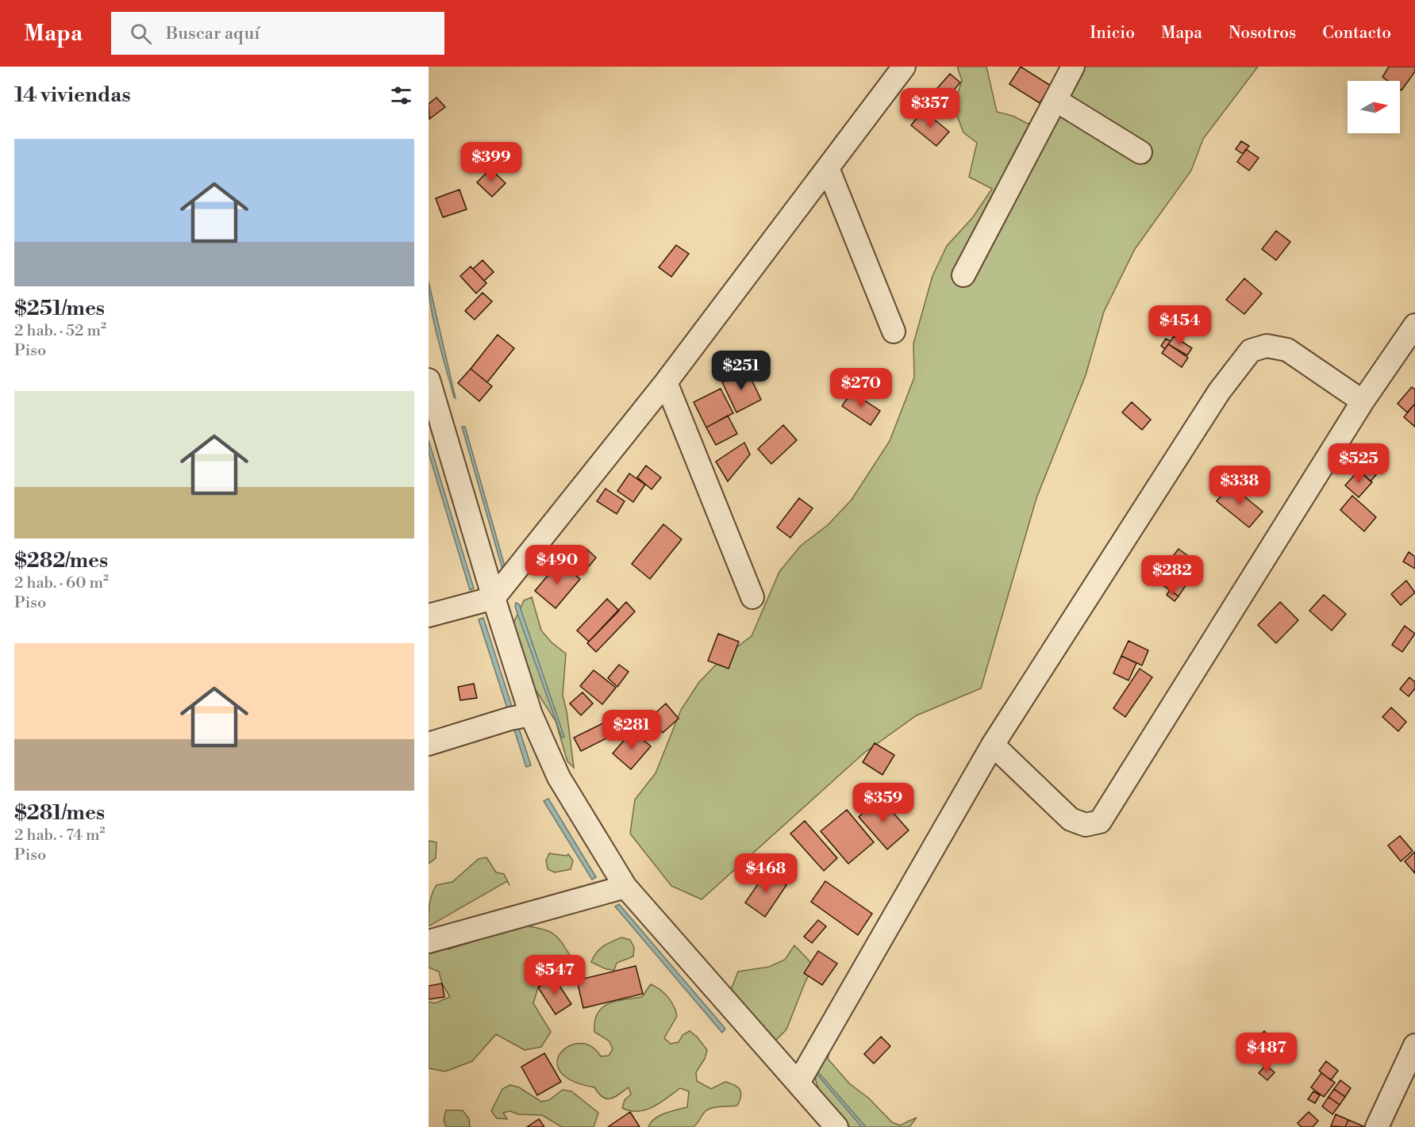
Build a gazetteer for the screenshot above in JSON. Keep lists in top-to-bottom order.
{
  "north": "right",
  "page": {
    "header": "Mapa",
    "search": "Buscar aquí",
    "nav": [
      "Inicio",
      "Mapa",
      "Nosotros",
      "Contacto"
    ],
    "heading": "14 viviendas",
    "price": [
      "$357",
      "$399",
      "$454",
      "$251",
      "$270",
      "$525",
      "$338",
      "$490",
      "$282",
      "$281",
      "$359",
      "$468",
      "$547",
      "$487"
    ],
    "list": [
      {
        "name": "$251/mes",
        "note": "2 hab. · 52 m² · Piso"
      },
      {
        "name": "$282/mes",
        "note": "2 hab. · 60 m² · Piso"
      },
      {
        "name": "$281/mes",
        "note": "2 hab. · 74 m² · Piso"
      }
    ]
  }
}
